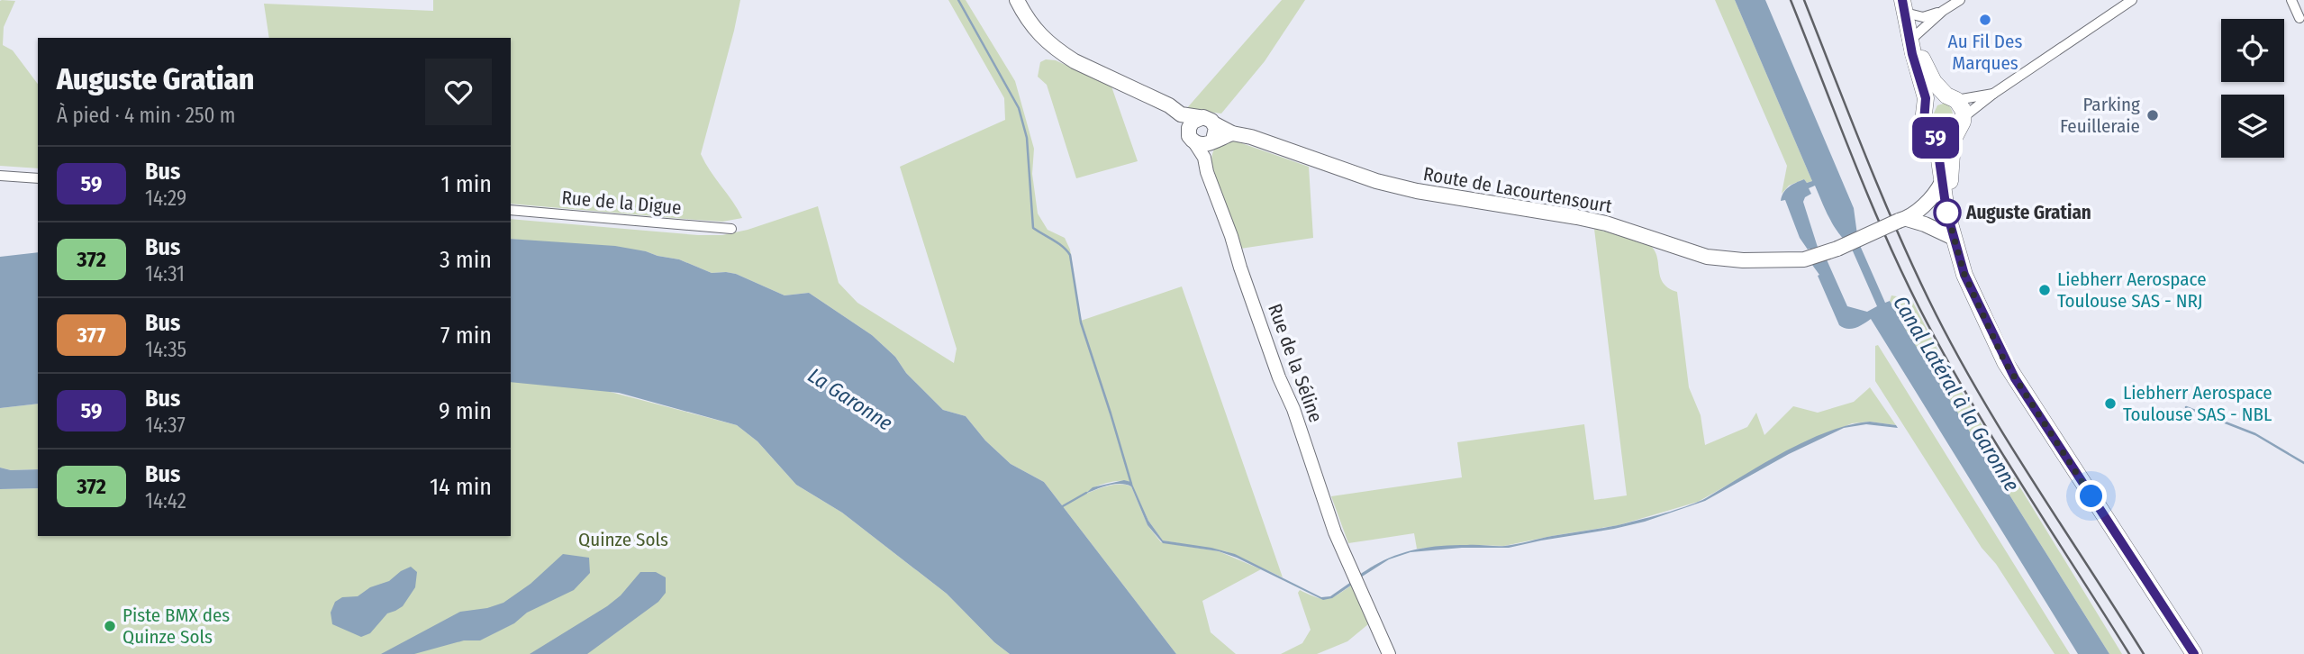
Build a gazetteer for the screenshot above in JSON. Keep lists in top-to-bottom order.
{
  "streets": {
    "main road": ["Route de Lacourtensourt"],
    "street": ["Rue de la Digue", "Rue de la Séline"]
  },
  "crossings": [
    ["Route de Lacourtensourt", "Rue de la Séline"]
  ],
  "water": ["Canal Latéral à la Garonne", "La Garonne"],
  "parks": ["Quinze Sols"],
  "places": [
    "Au Fil Des Marques",
    "Parking Feuilleraie",
    "Auguste Gratian",
    "Liebherr Aerospace Toulouse SAS - NRJ",
    "Liebherr Aerospace Toulouse SAS - NBL",
    "Piste BMX des Quinze Sols"
  ],
  "lines": ["bus line 59"],
  "page": {
    "on_map": "59",
    "heading": ["Auguste Gratian", "À pied · 4 min · 250 m"],
    "list": [
      {
        "mark": "59",
        "name": "Bus",
        "note": "14:29",
        "value": "1 min"
      },
      {
        "mark": "372",
        "name": "Bus",
        "note": "14:31",
        "value": "3 min"
      },
      {
        "mark": "377",
        "name": "Bus",
        "note": "14:35",
        "value": "7 min"
      },
      {
        "mark": "59",
        "name": "Bus",
        "note": "14:37",
        "value": "9 min"
      },
      {
        "mark": "372",
        "name": "Bus",
        "note": "14:42",
        "value": "14 min"
      }
    ]
  }
}
